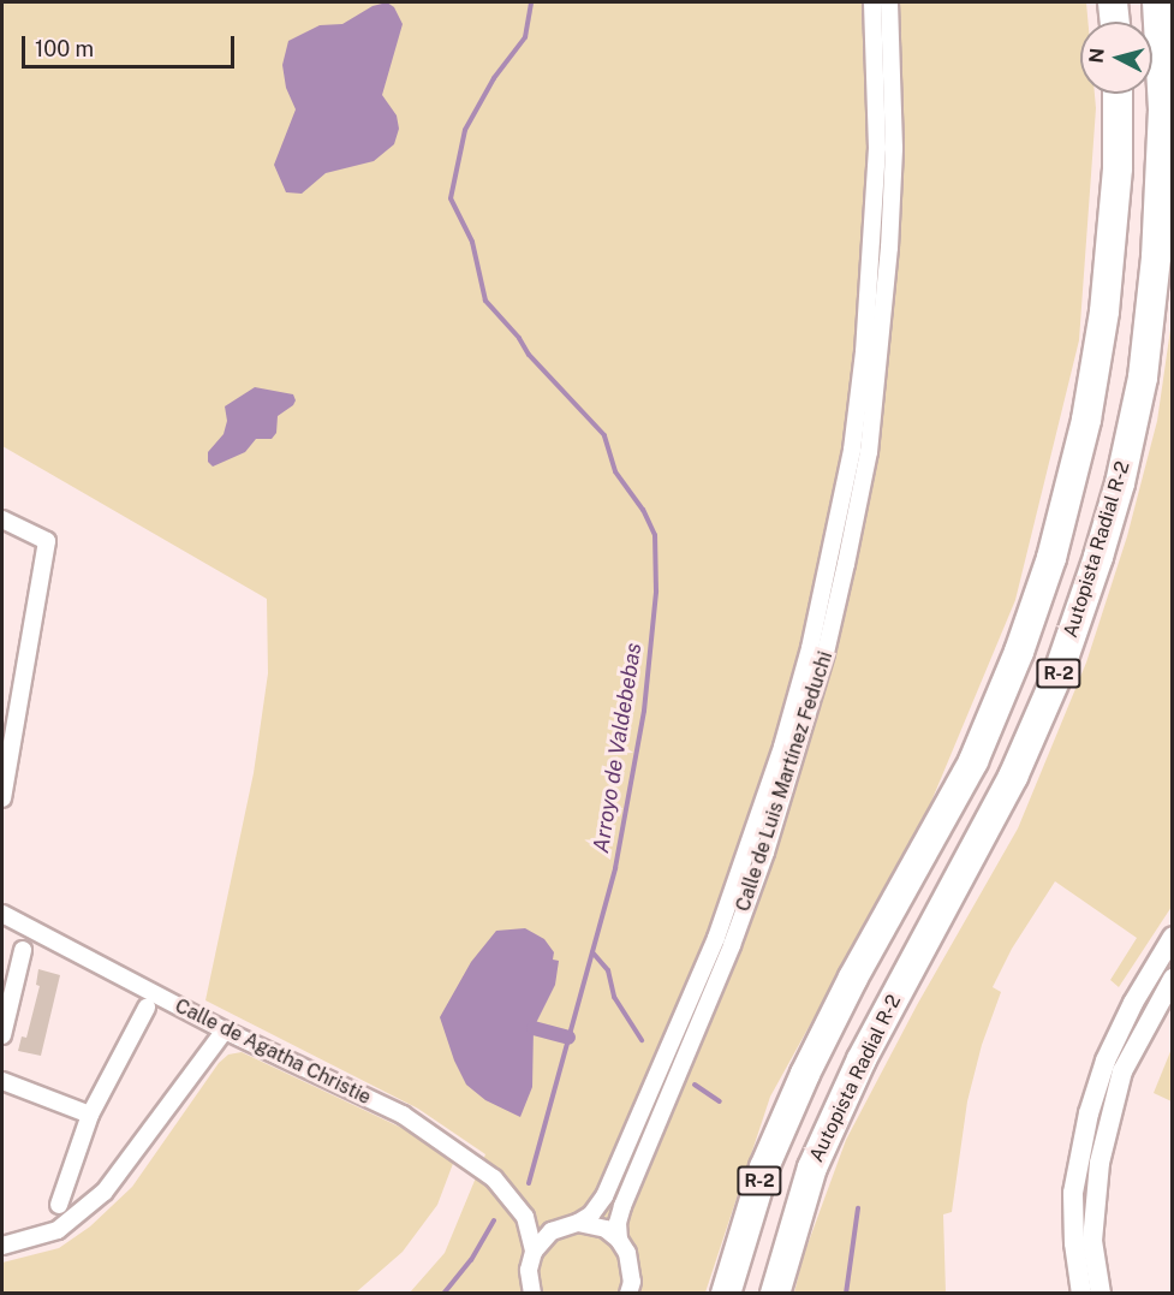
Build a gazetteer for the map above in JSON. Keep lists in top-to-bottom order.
{
  "streets": {
    "highway": ["Autopista Radial R-2", "R-2"],
    "street": ["Calle de Luis Martínez Feduchi", "Calle de Agatha Christie"]
  },
  "crossings": [
    ["Calle de Luis Martínez Feduchi", "Calle de Agatha Christie"]
  ],
  "water": ["Arroyo de Valdebebas"],
  "scale_bar": "100 m",
  "north": "left"
}
